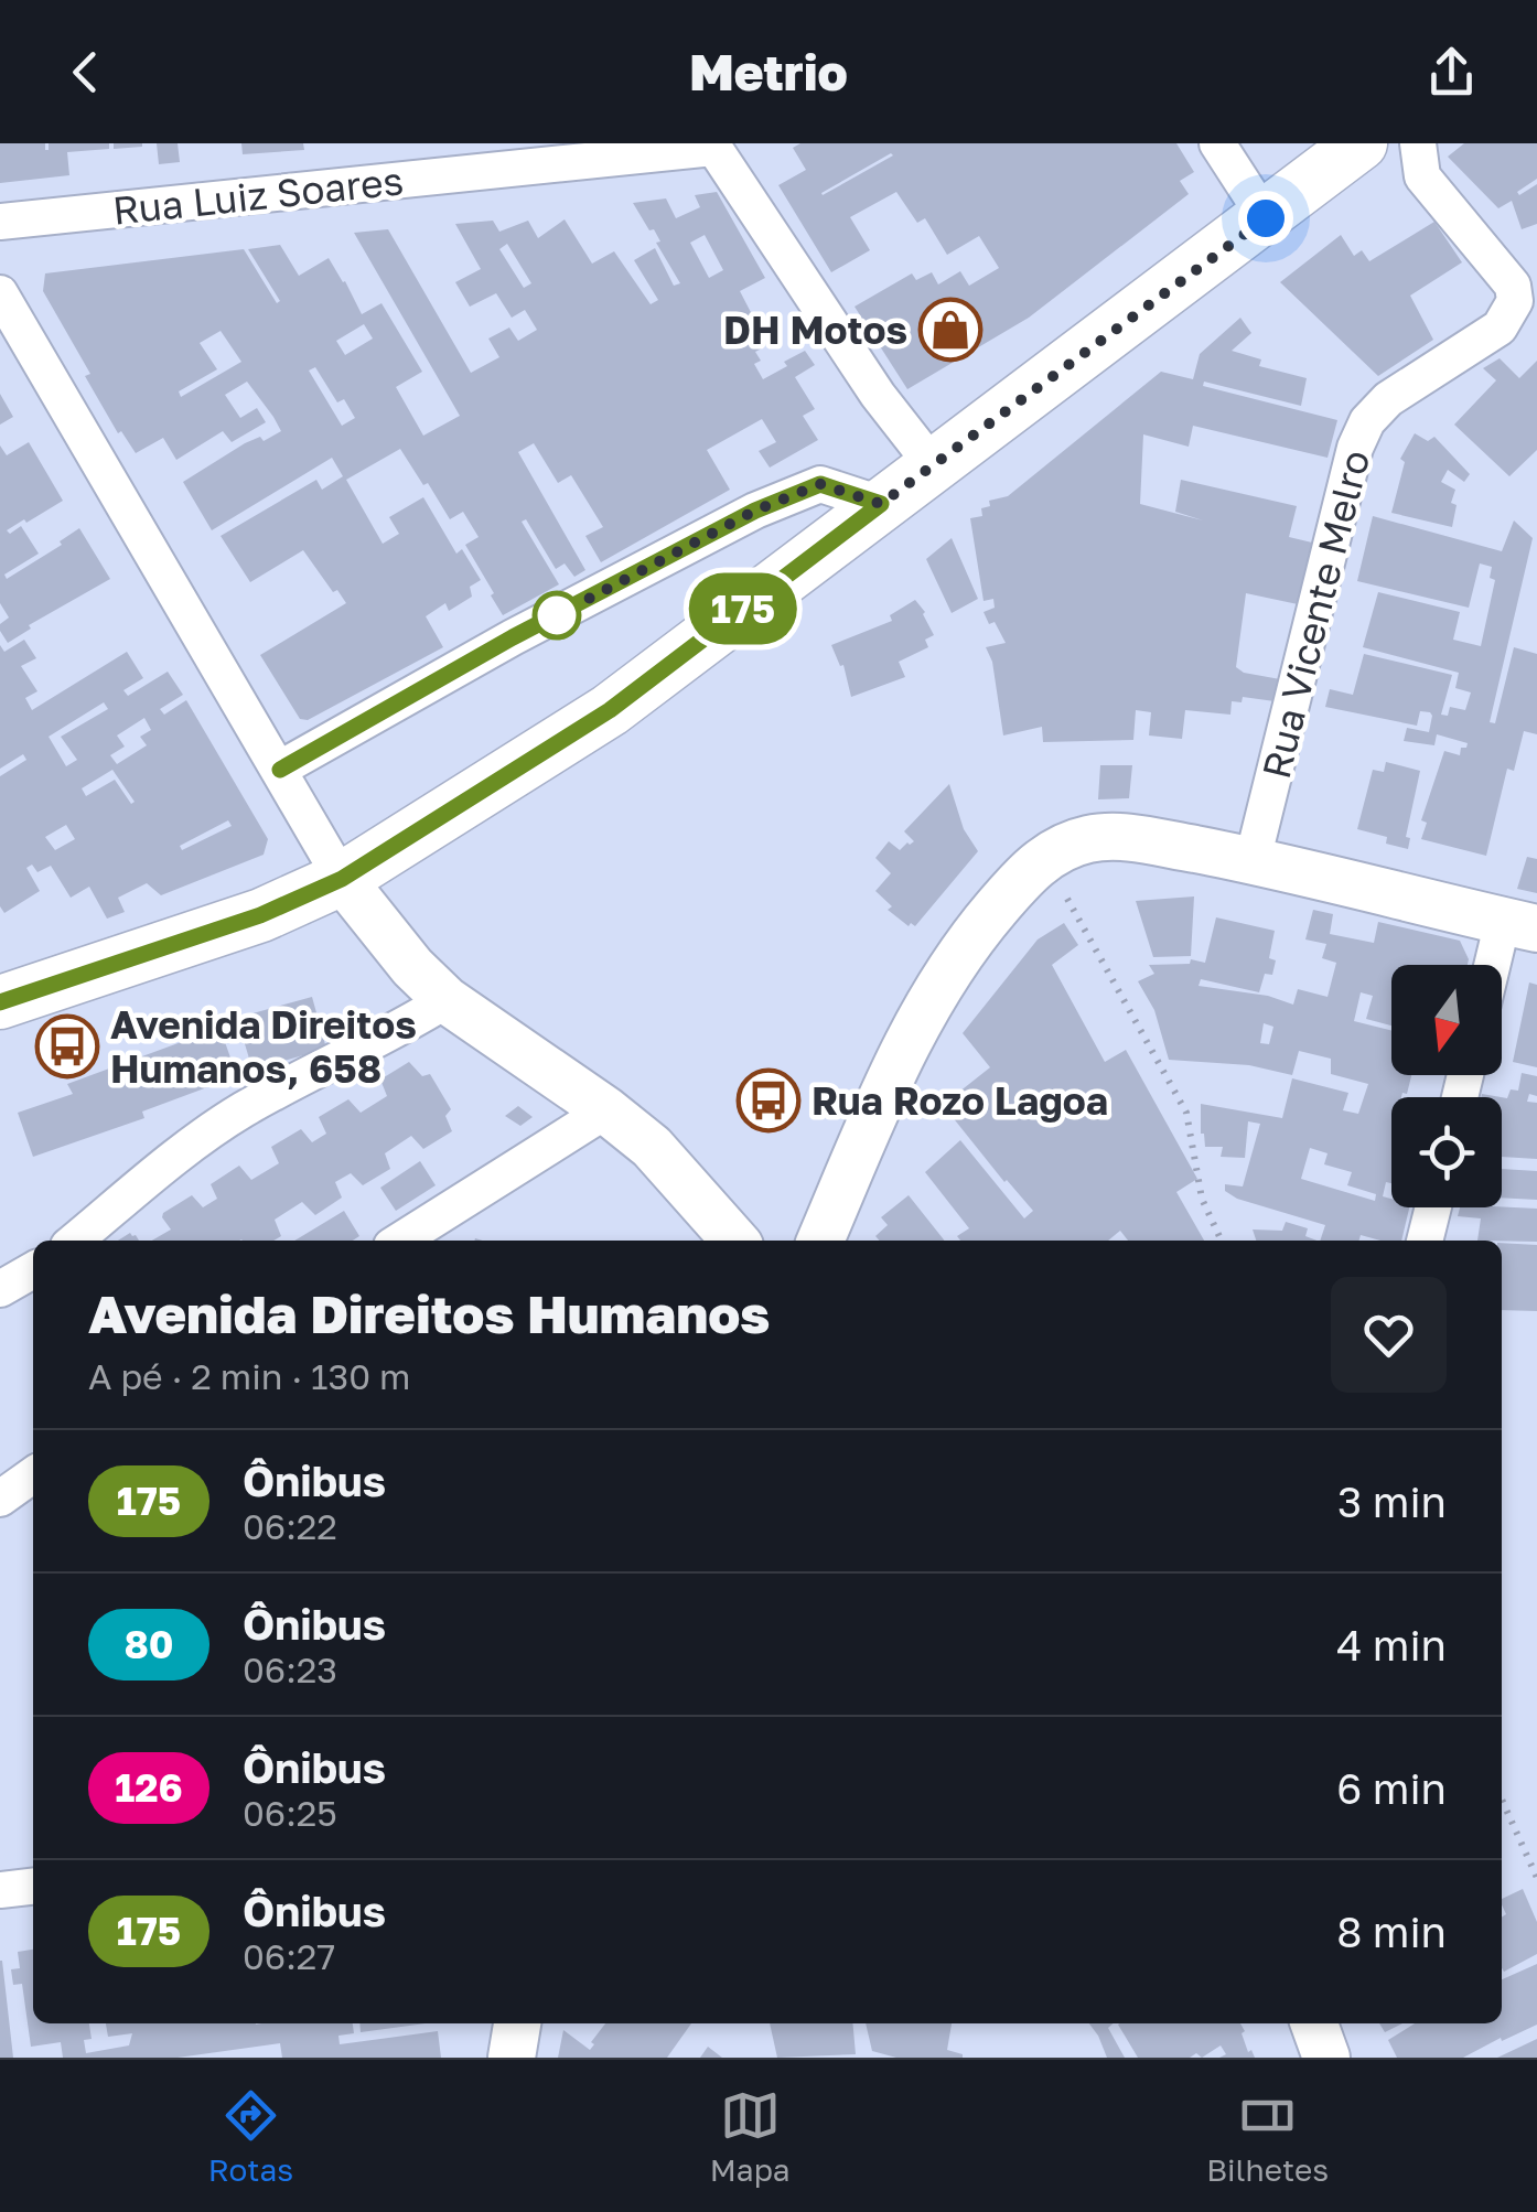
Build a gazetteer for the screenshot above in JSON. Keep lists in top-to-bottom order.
{
  "streets": {
    "street": ["Rua Luiz Soares", "Rua Vicente Melro"]
  },
  "places": {
    "shop": ["DH Motos"],
    "bus stop": ["Avenida Direitos Humanos, 658", "Rua Rozo Lagoa"]
  },
  "lines": ["bus line 175"],
  "north": "bottom",
  "page": {
    "header": "Metrio",
    "on_map": "175",
    "heading": ["Avenida Direitos Humanos", "A pé · 2 min · 130 m"],
    "list": [
      {
        "mark": "175",
        "name": "Ônibus",
        "note": "06:22",
        "value": "3 min"
      },
      {
        "mark": "80",
        "name": "Ônibus",
        "note": "06:23",
        "value": "4 min"
      },
      {
        "mark": "126",
        "name": "Ônibus",
        "note": "06:25",
        "value": "6 min"
      },
      {
        "mark": "175",
        "name": "Ônibus",
        "note": "06:27",
        "value": "8 min"
      }
    ],
    "tabs": ["Rotas", "Mapa", "Bilhetes"]
  }
}
